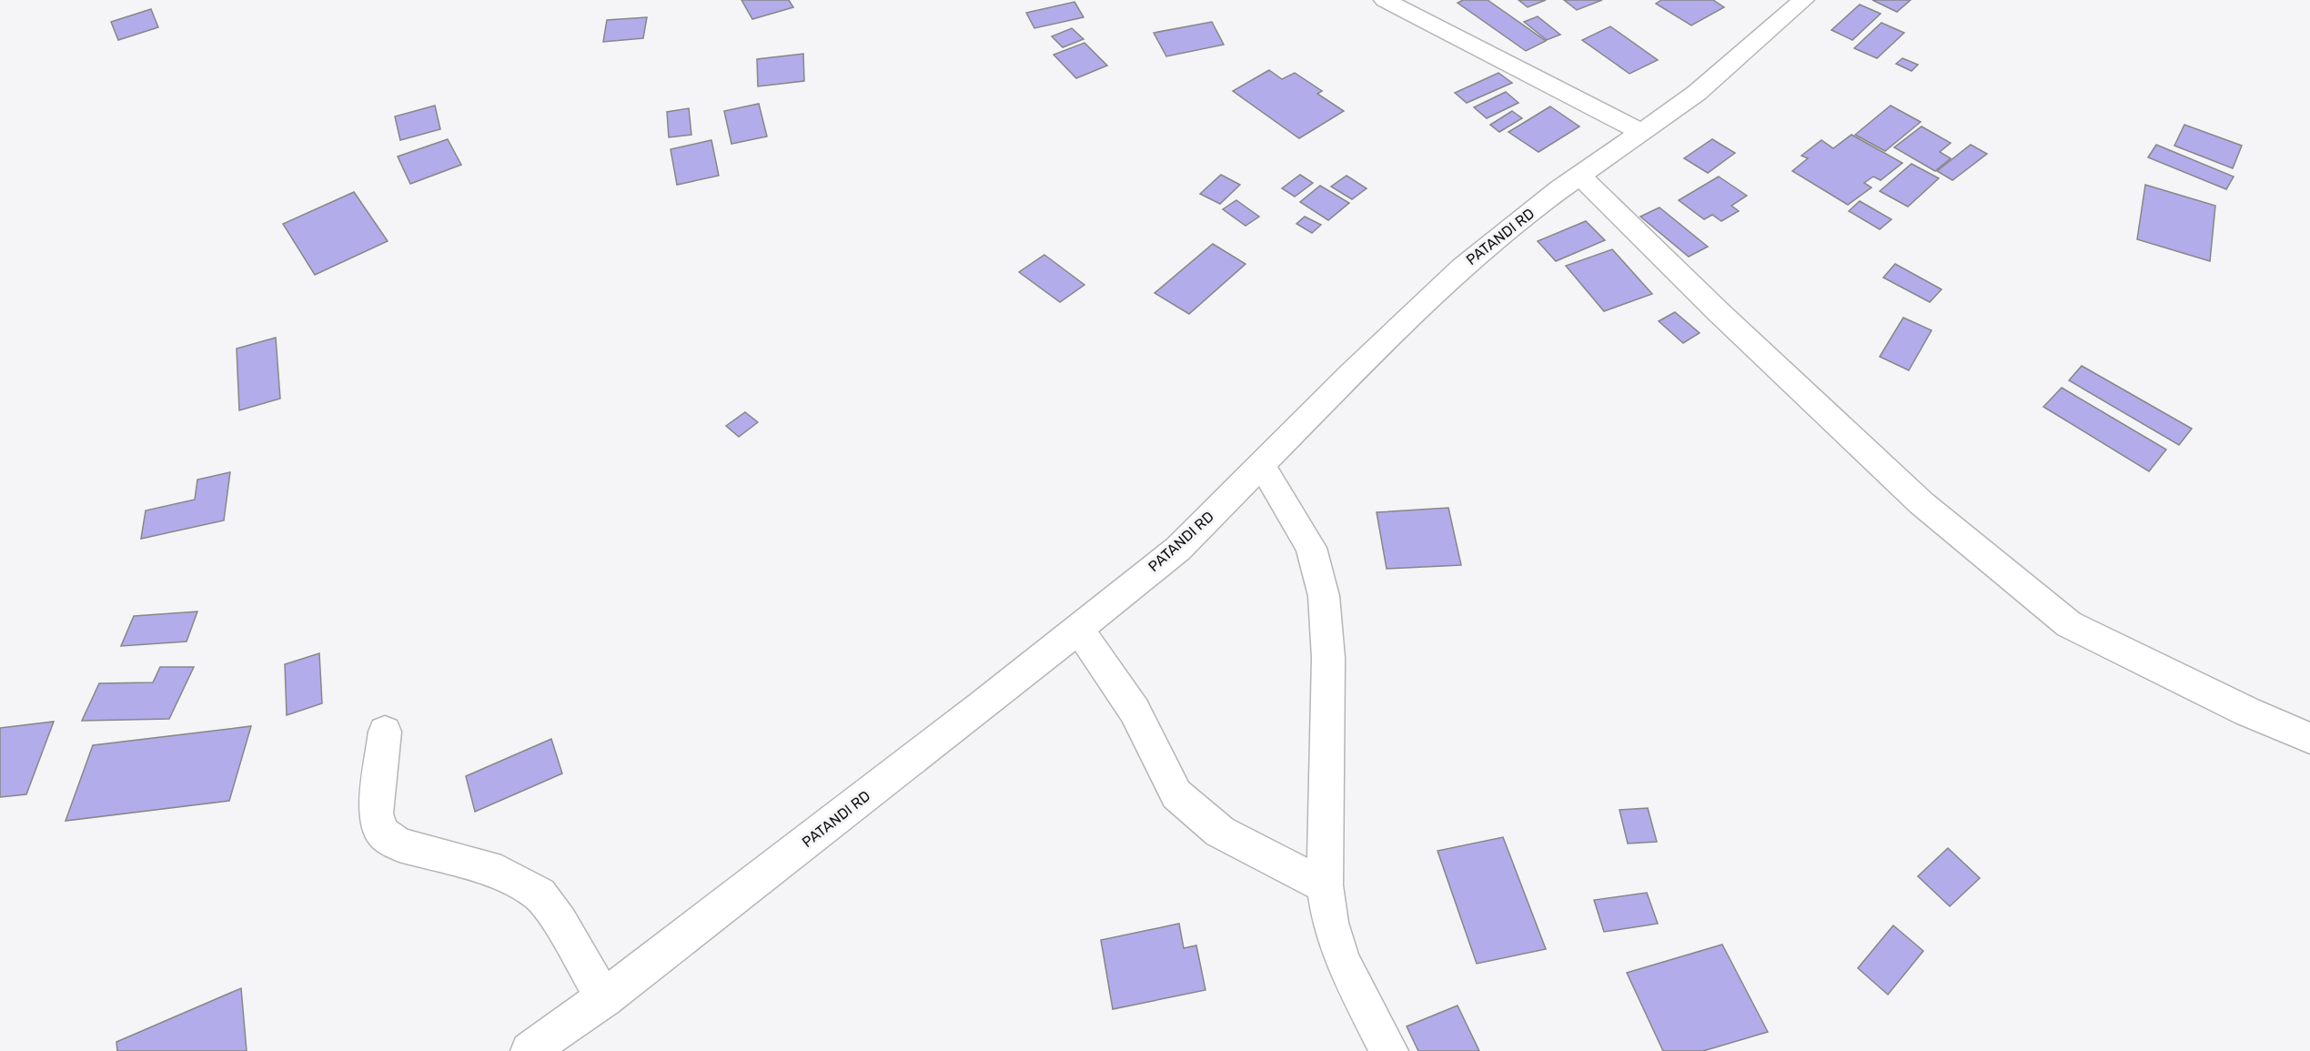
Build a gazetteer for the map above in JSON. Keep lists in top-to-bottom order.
{
  "streets": {
    "street": ["PATANDI RD"]
  }
}
